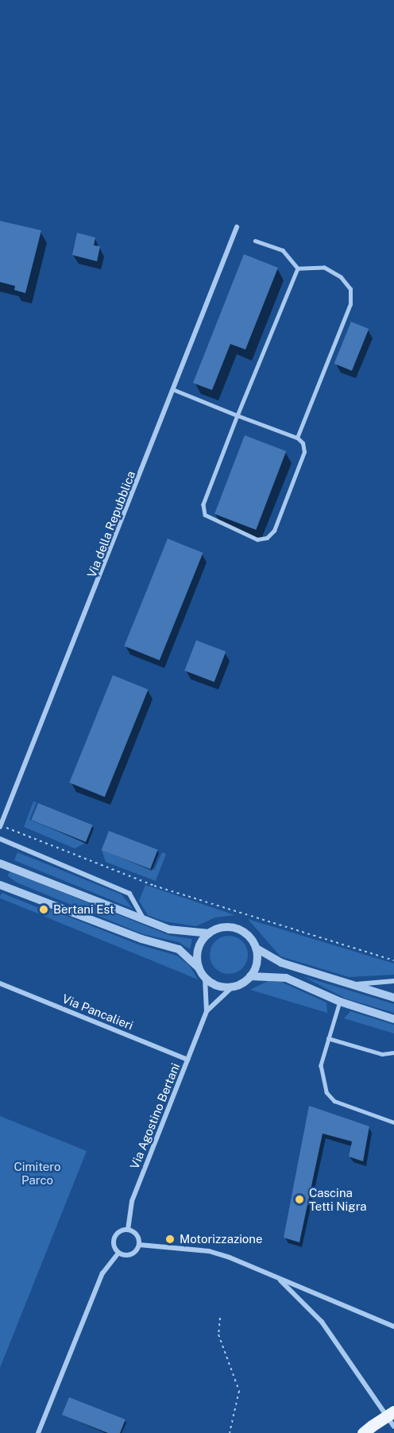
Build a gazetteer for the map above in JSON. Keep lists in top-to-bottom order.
{
  "streets": {
    "street": ["Via della Repubblica", "Via Pancalieri", "Via Agostino Bertani"]
  },
  "crossings": [
    ["Via Pancalieri", "Via Agostino Bertani"]
  ],
  "parks": ["Cimitero Parco"],
  "places": ["Bertani Est", "Cascina Tetti Nigra", "Motorizzazione"]
}
